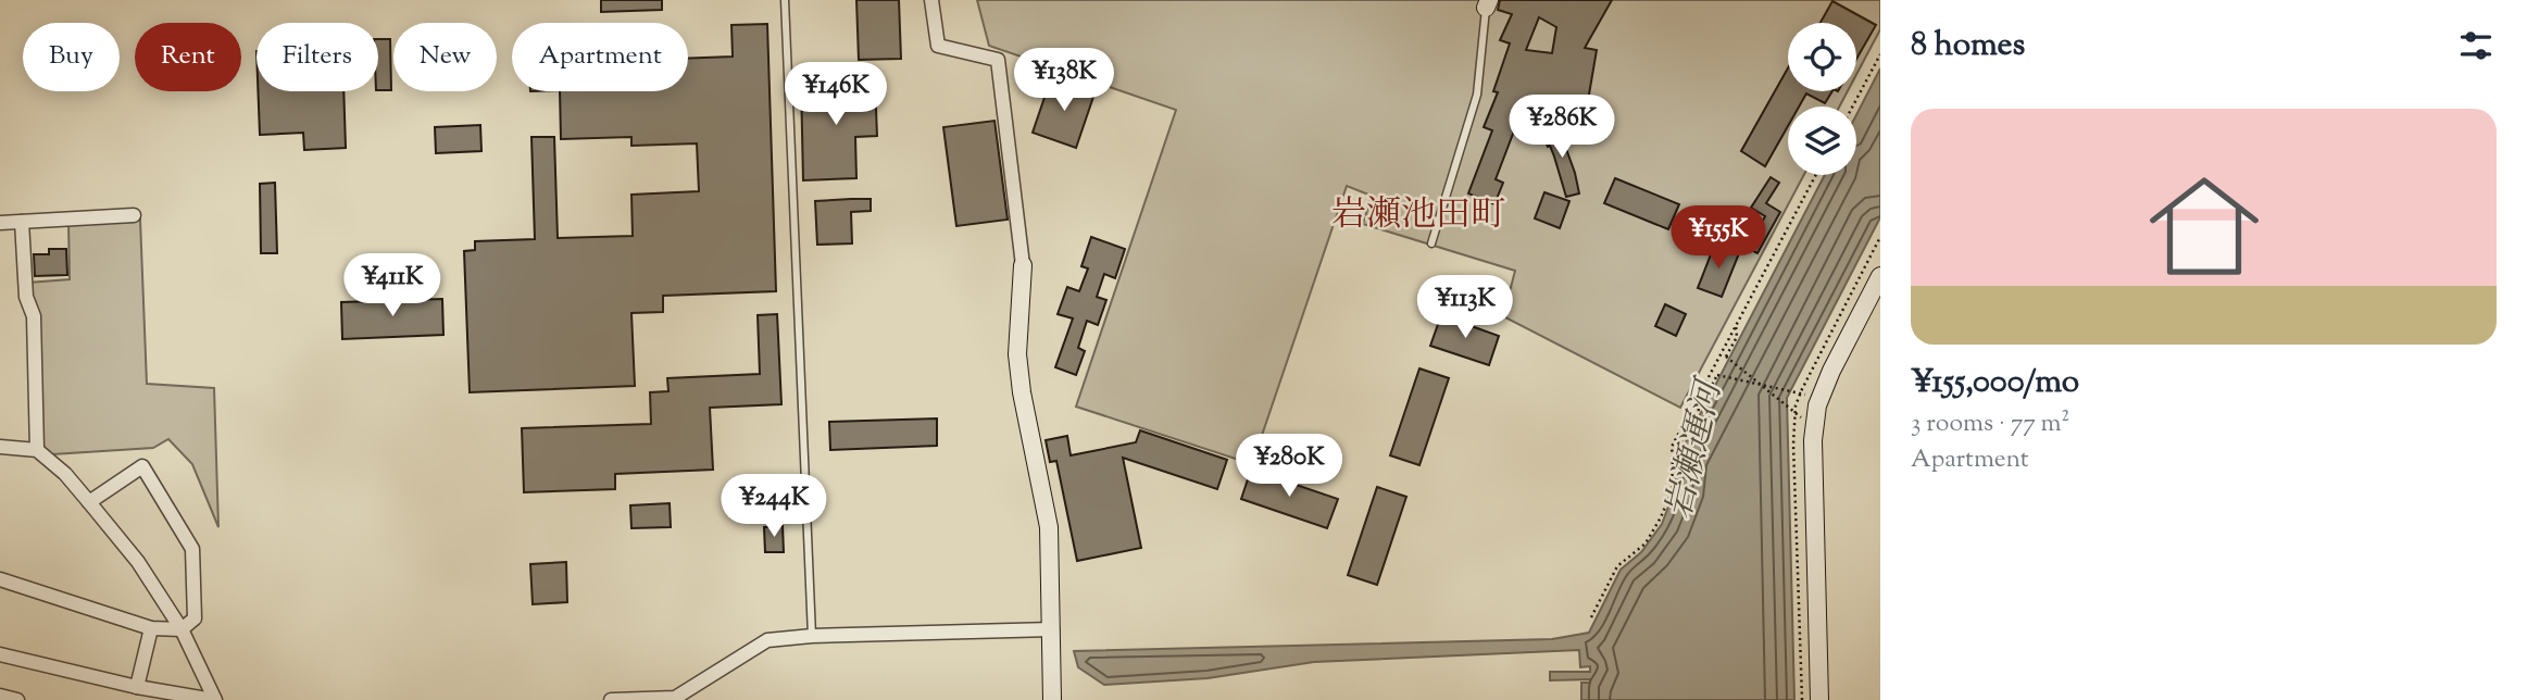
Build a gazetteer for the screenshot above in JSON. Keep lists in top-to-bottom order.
{
  "districts": ["岩瀬池田町"],
  "water": ["岩瀬運河"],
  "page": {
    "heading": "8 homes",
    "chip": [
      "Buy",
      "Rent",
      "Filters",
      "New",
      "Apartment"
    ],
    "price": [
      "¥138K",
      "¥146K",
      "¥286K",
      "¥155K",
      "¥411K",
      "¥113K",
      "¥280K",
      "¥244K"
    ],
    "list": [
      {
        "name": "¥155,000/mo",
        "note": "3 rooms · 77 m² · Apartment"
      }
    ]
  }
}
